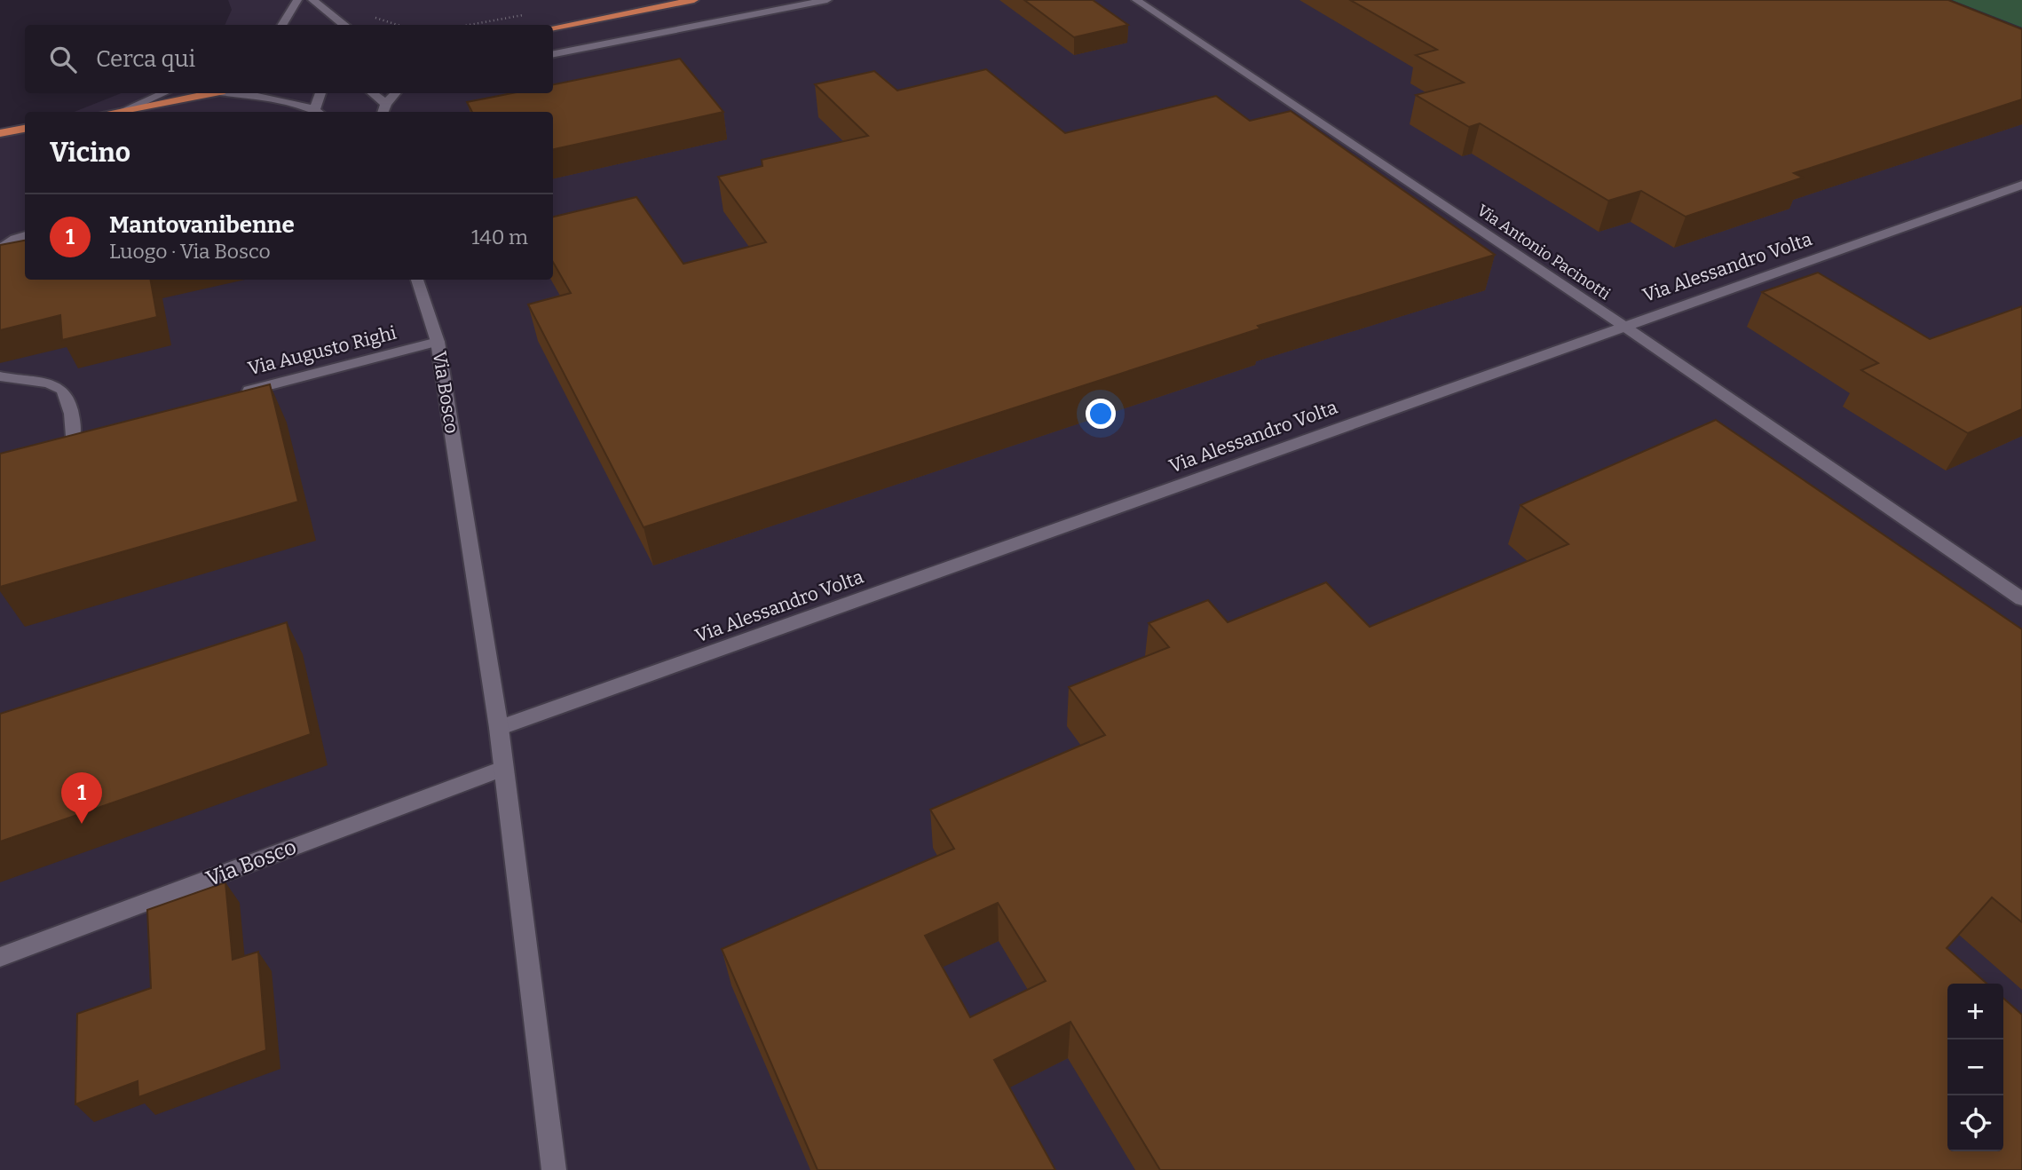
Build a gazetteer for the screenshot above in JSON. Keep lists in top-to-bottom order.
{
  "streets": {
    "street": [
      "Via Antonio Pacinotti",
      "Via Alessandro Volta",
      "Via Augusto Righi",
      "Via Bosco"
    ]
  },
  "crossings": [
    ["Via Antonio Pacinotti", "Via Alessandro Volta"],
    ["Via Alessandro Volta", "Via Bosco"],
    ["Via Augusto Righi", "Via Bosco"]
  ],
  "page": {
    "search": "Cerca qui",
    "heading": "Vicino",
    "list": [
      {
        "mark": "1",
        "name": "Mantovanibenne",
        "note": "Luogo · Via Bosco",
        "value": "140 m"
      }
    ],
    "pins": "1",
    "map_buttons": ["+", "−"]
  }
}
